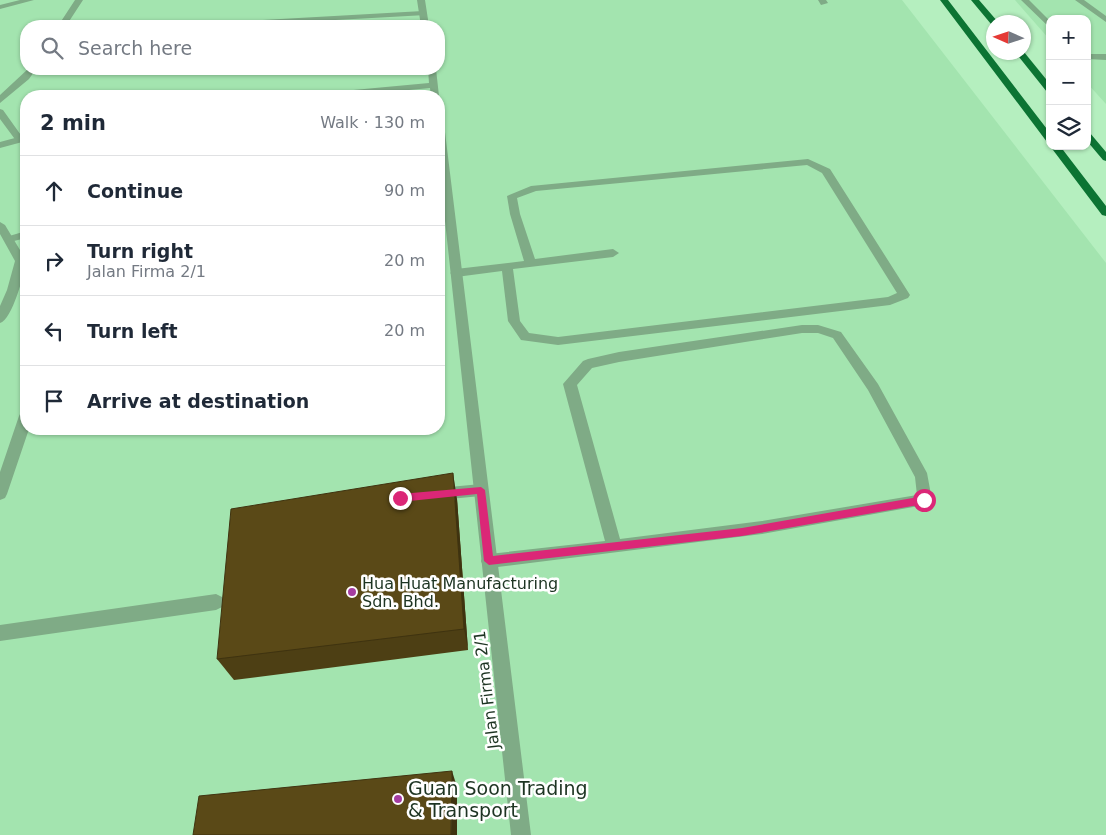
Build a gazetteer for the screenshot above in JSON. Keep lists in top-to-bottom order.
{
  "streets": {
    "street": ["Jalan Firma 2/1"]
  },
  "places": ["Hua Huat Manufacturing Sdn. Bhd.", "Guan Soon Trading & Transport"],
  "north": "left",
  "page": {
    "map_buttons": ["+", "−"],
    "search": "Search here",
    "heading": ["2 min", "Walk · 130 m"],
    "list": [
      ["Continue", "90 m"],
      ["Turn right", "Jalan Firma 2/1", "20 m"],
      ["Turn left", "20 m"],
      "Arrive at destination"
    ]
  }
}
